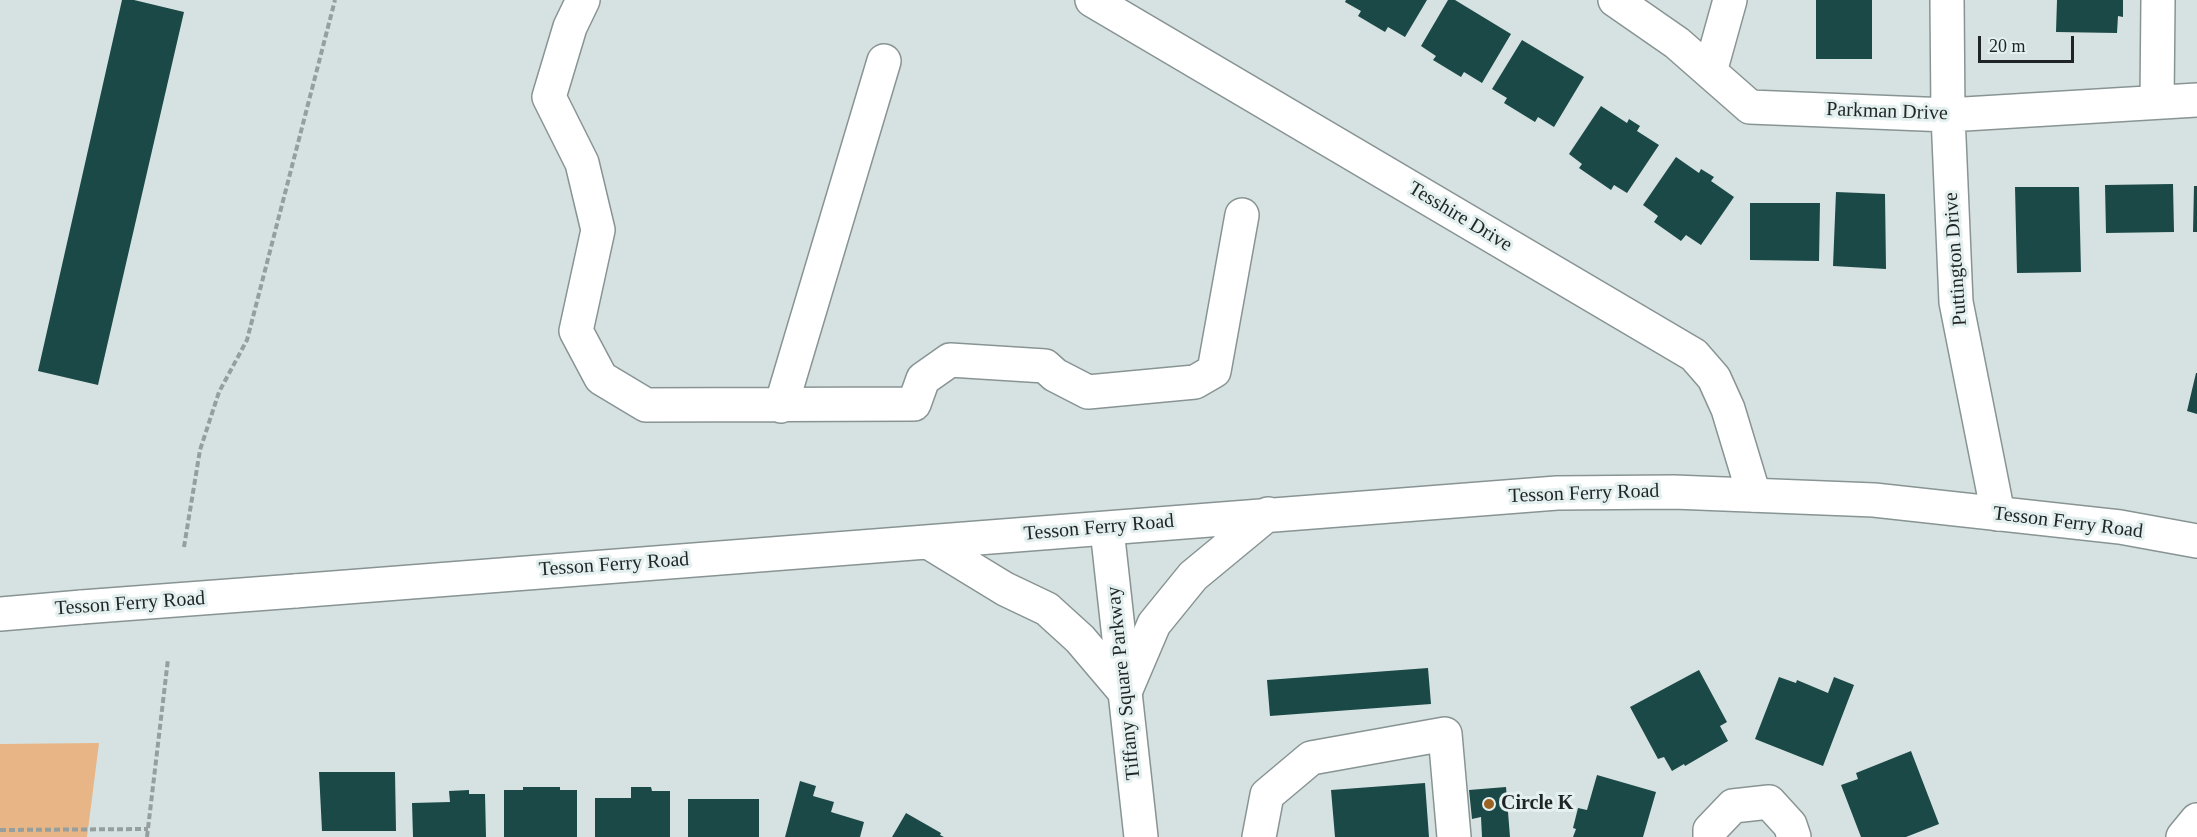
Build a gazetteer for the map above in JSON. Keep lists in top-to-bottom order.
{
  "streets": {
    "main road": [
      "Parkman Drive",
      "Tesshire Drive",
      "Puttington Drive",
      "Tesson Ferry Road",
      "Tiffany Square Parkway"
    ]
  },
  "crossings": [
    ["Parkman Drive", "Puttington Drive"],
    ["Tesshire Drive", "Tesson Ferry Road"],
    ["Puttington Drive", "Tesson Ferry Road"],
    ["Tesson Ferry Road", "Tiffany Square Parkway"]
  ],
  "places": ["Circle K"],
  "scale_bar": "20 m"
}
